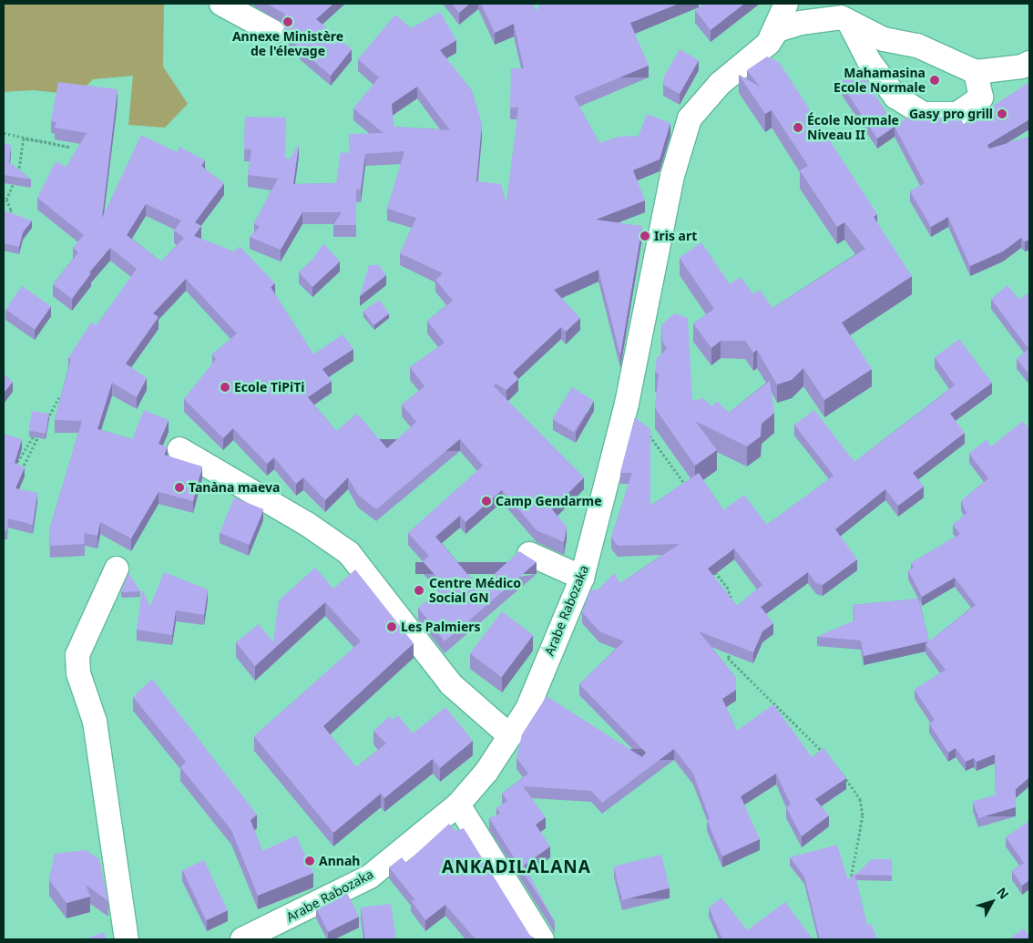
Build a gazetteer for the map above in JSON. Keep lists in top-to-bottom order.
{
  "streets": {
    "street": ["Arabe Rabozaka"]
  },
  "districts": ["ANKADILALANA"],
  "places": [
    "Annexe Ministère de l'élevage",
    "Mahamasina Ecole Normale",
    "Gasy pro grill",
    "École Normale Niveau II",
    "Iris art",
    "Ecole TiPiTi",
    "Tanàna maeva",
    "Camp Gendarme",
    "Centre Médico Social GN",
    "Les Palmiers",
    "Annah"
  ],
  "north": "top right"
}
